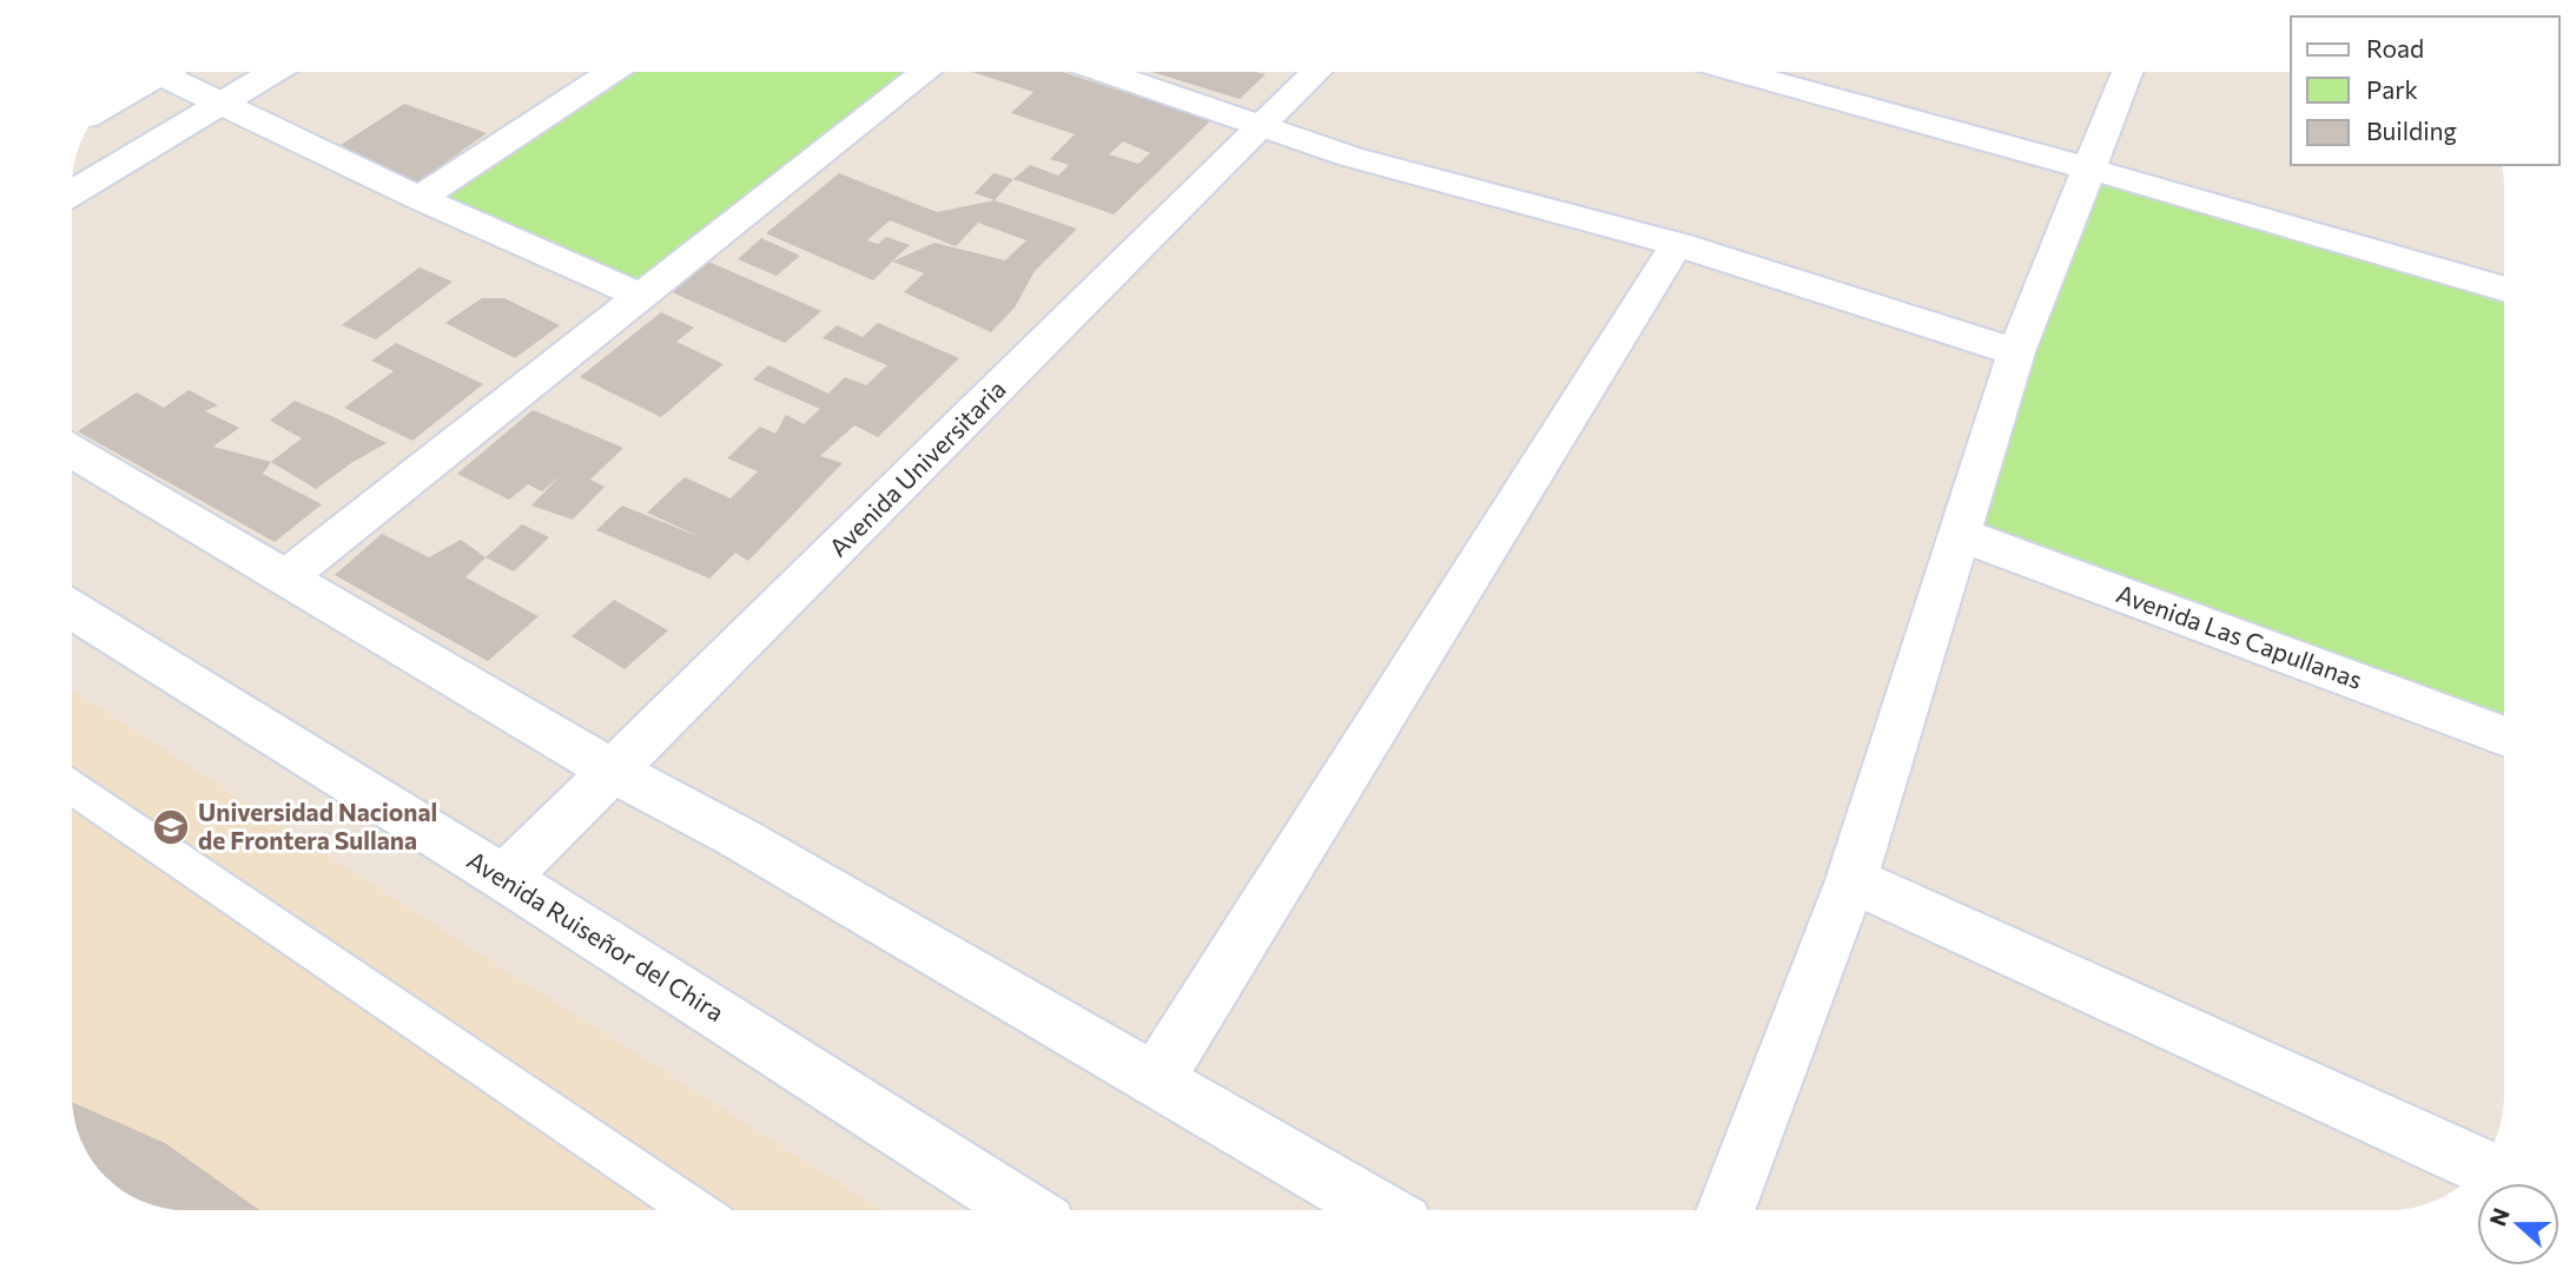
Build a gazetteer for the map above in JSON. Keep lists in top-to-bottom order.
{
  "streets": {
    "street": ["Avenida Universitaria", "Avenida Las Capullanas", "Avenida Ruiseñor del Chira"]
  },
  "crossings": [
    ["Avenida Universitaria", "Avenida Ruiseñor del Chira"]
  ],
  "places": {
    "school or university": ["Universidad Nacional de Frontera Sullana"]
  },
  "legend": ["Road", "Park", "Building"],
  "north": "left"
}
